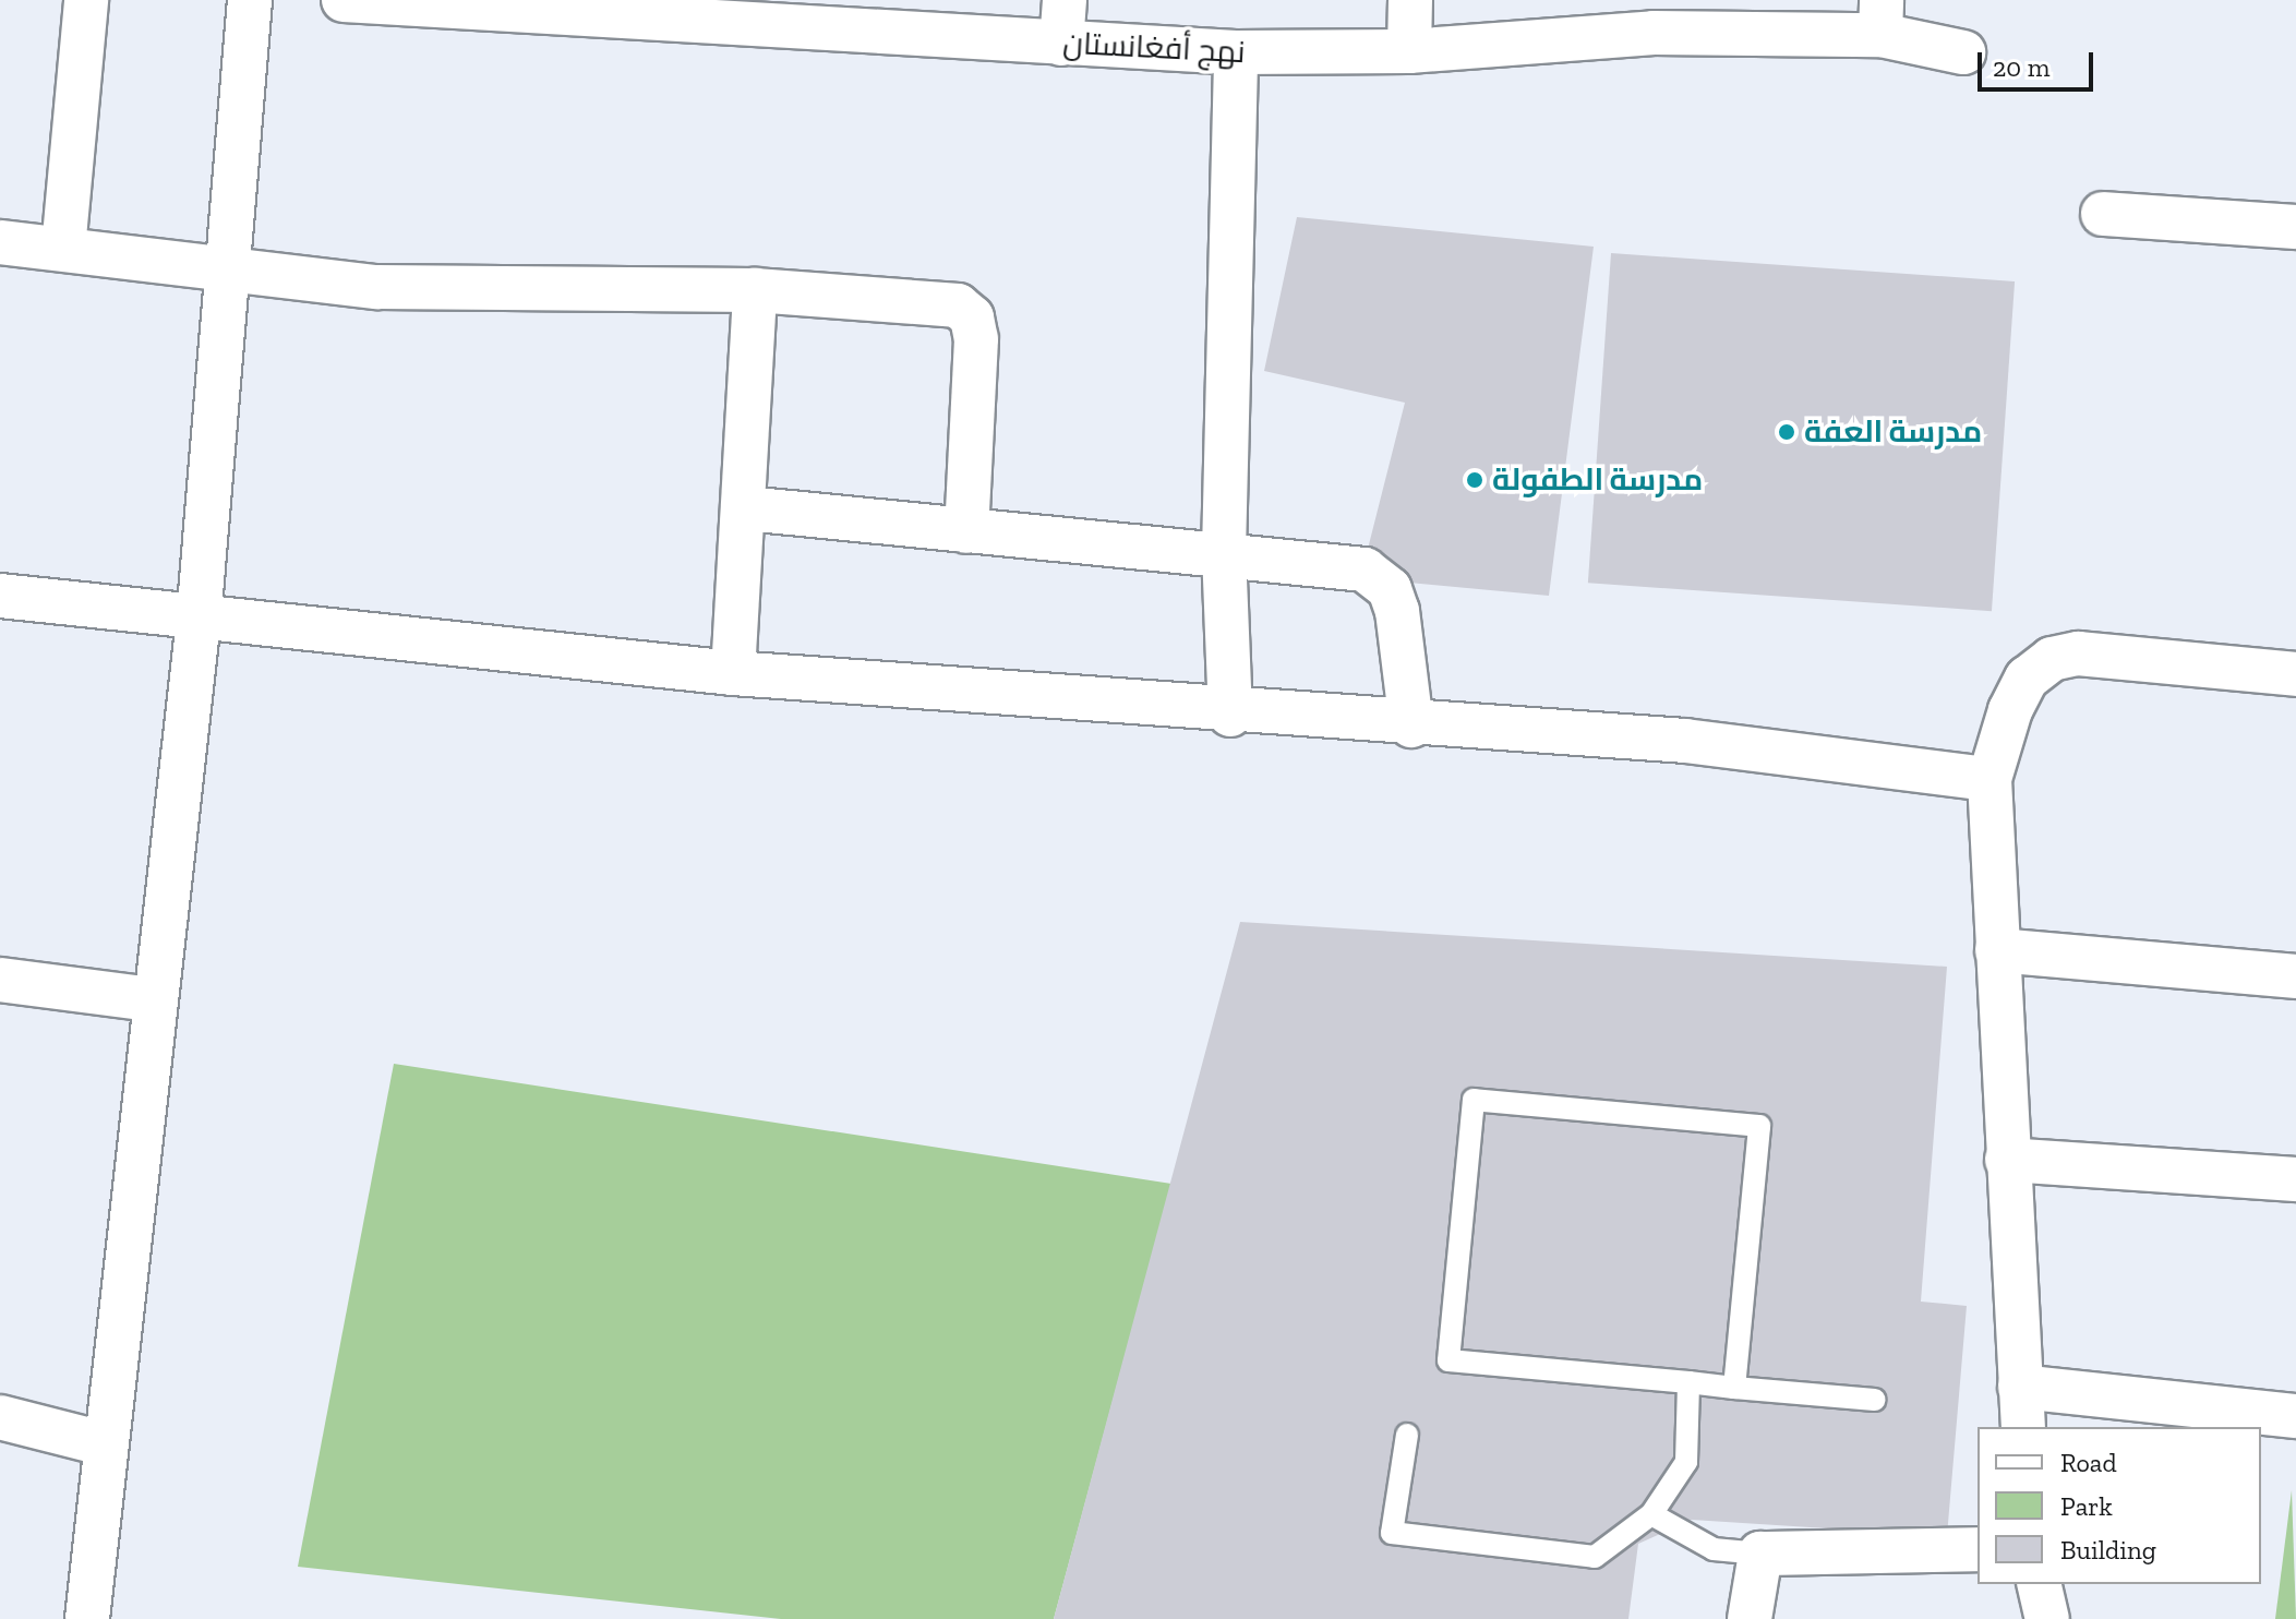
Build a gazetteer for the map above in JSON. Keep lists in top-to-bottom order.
{
  "streets": {
    "street": ["نهج أفغانستان"]
  },
  "places": ["مدرسة العفة", "مدرسة الطفولة"],
  "legend": ["Road", "Park", "Building"],
  "scale_bar": "20 m"
}
